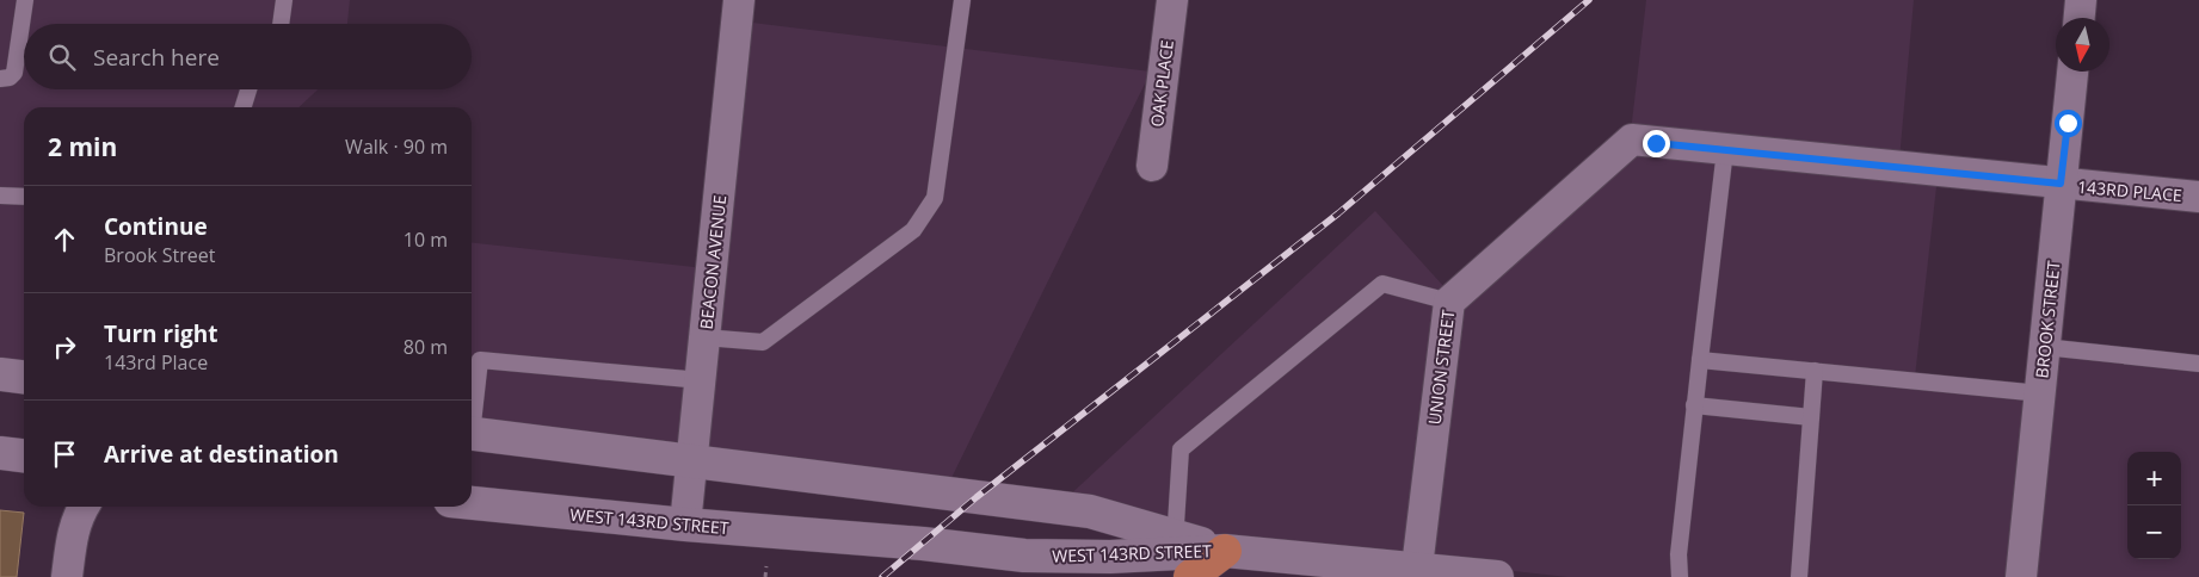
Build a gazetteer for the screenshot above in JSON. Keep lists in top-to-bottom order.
{
  "streets": {
    "main road": ["WEST 143RD STREET"],
    "street": [
      "OAK PLACE",
      "143RD PLACE",
      "BEACON AVENUE",
      "BROOK STREET",
      "UNION STREET"
    ]
  },
  "crossings": [
    ["143RD PLACE", "BROOK STREET"],
    ["143RD PLACE", "UNION STREET"],
    ["BEACON AVENUE", "WEST 143RD STREET"]
  ],
  "north": "bottom",
  "page": {
    "search": "Search here",
    "heading": ["2 min", "Walk · 90 m"],
    "list": [
      ["Continue", "Brook Street", "10 m"],
      ["Turn right", "143rd Place", "80 m"],
      "Arrive at destination"
    ],
    "map_buttons": ["+", "−"]
  }
}
